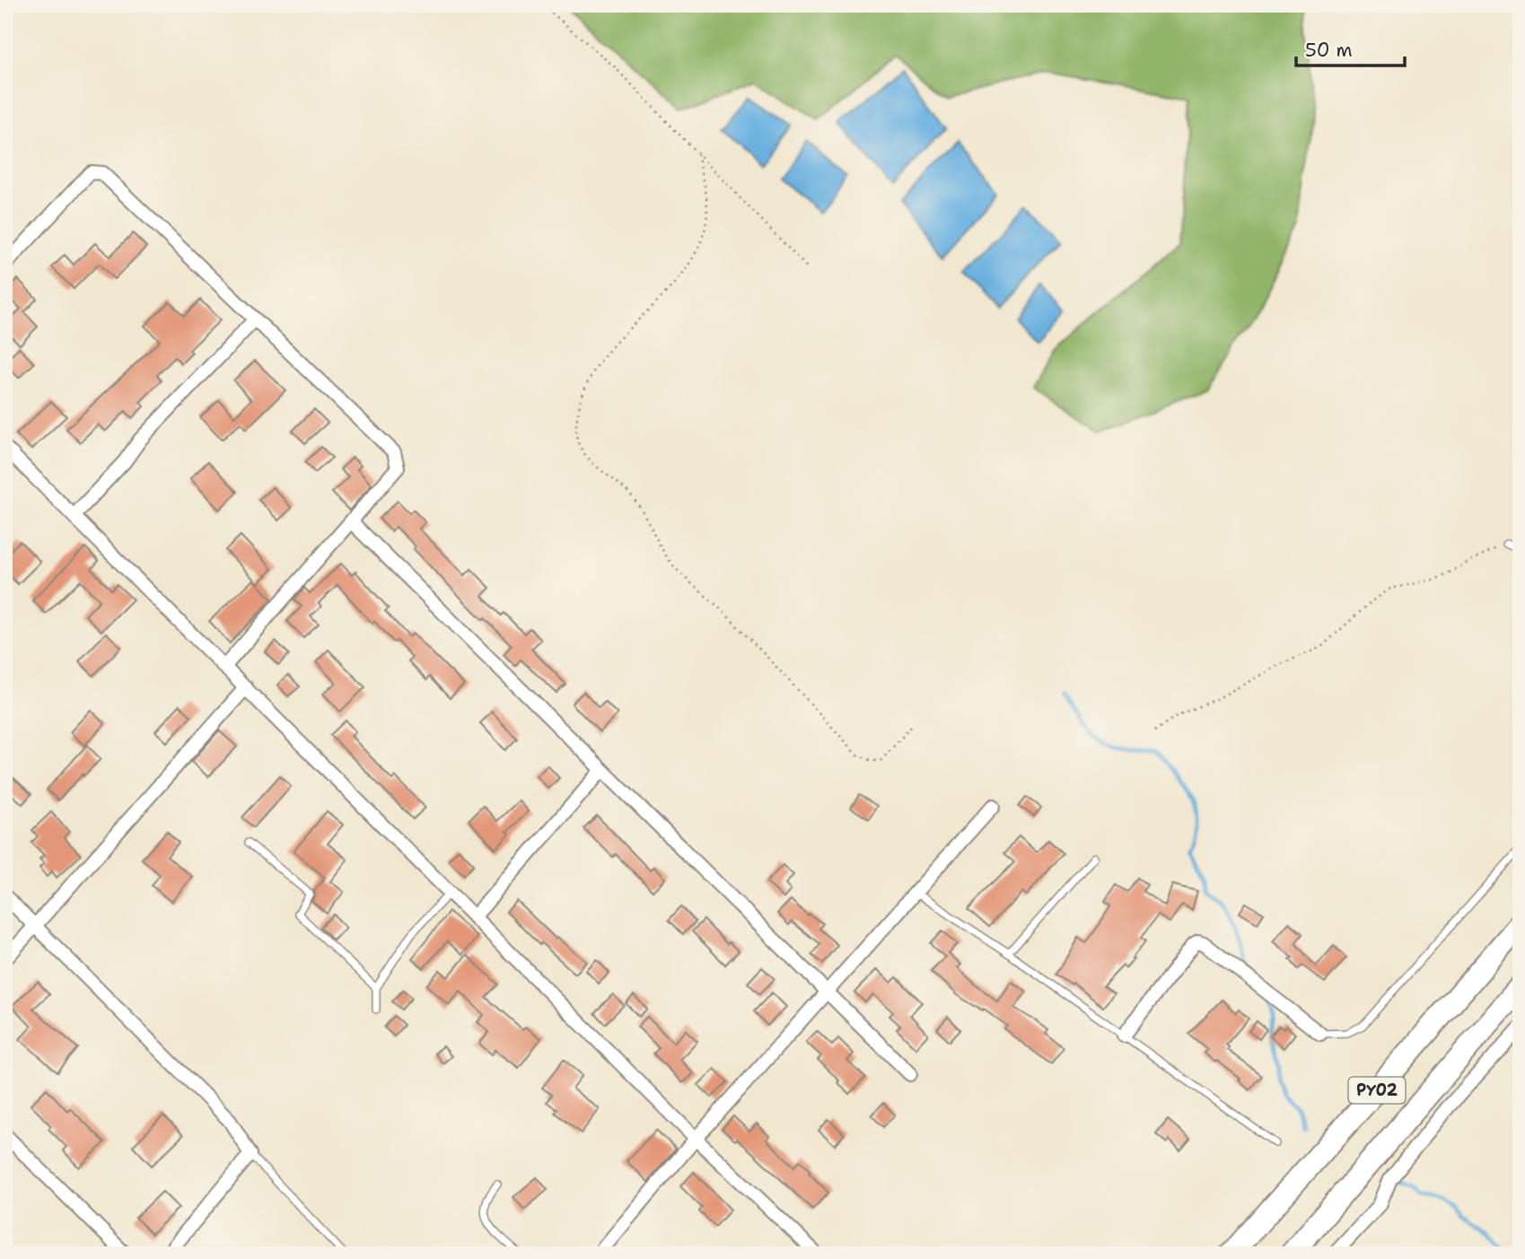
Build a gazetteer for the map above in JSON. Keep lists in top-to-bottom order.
{
  "streets": {
    "highway": ["PY02"]
  },
  "scale_bar": "50 m"
}
